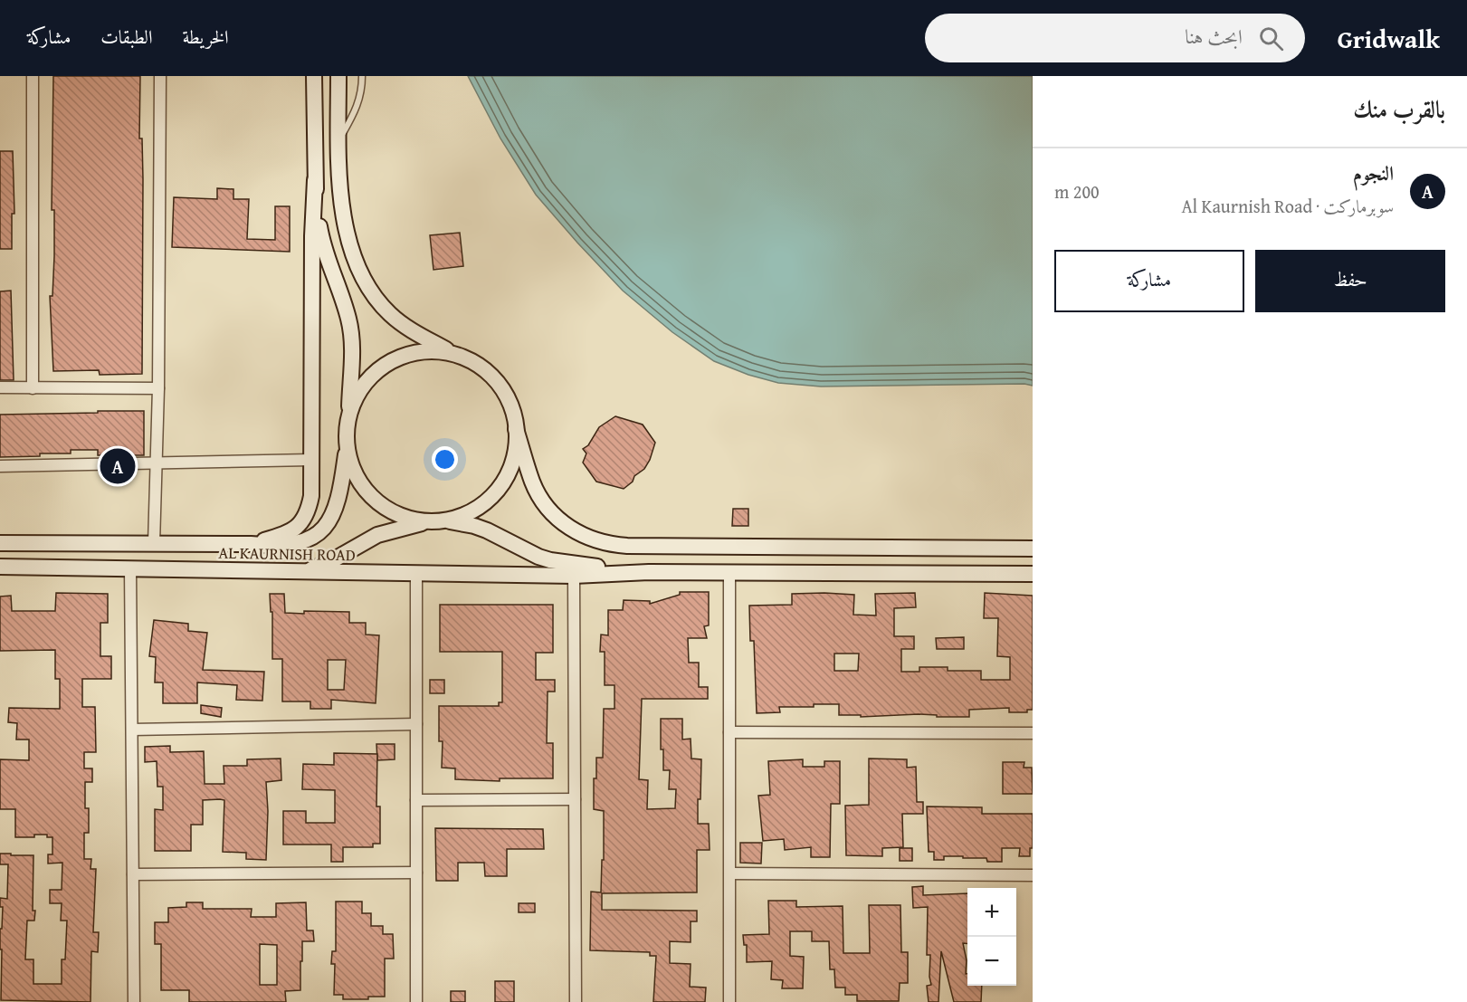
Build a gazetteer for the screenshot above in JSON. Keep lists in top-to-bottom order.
{
  "streets": {
    "street": ["AL KAURNISH ROAD"]
  },
  "page": {
    "header": "Gridwalk",
    "search": "ابحث هنا",
    "nav": ["الخريطة", "الطبقات", "مشاركة"],
    "heading": "بالقرب منك",
    "list": [
      {
        "mark": "A",
        "name": "النجوم",
        "note": "سوبرماركت · Al Kaurnish Road",
        "value": "200 m"
      }
    ],
    "buttons": ["حفظ", "مشاركة"],
    "pins": "A",
    "map_buttons": ["+", "−"]
  }
}
